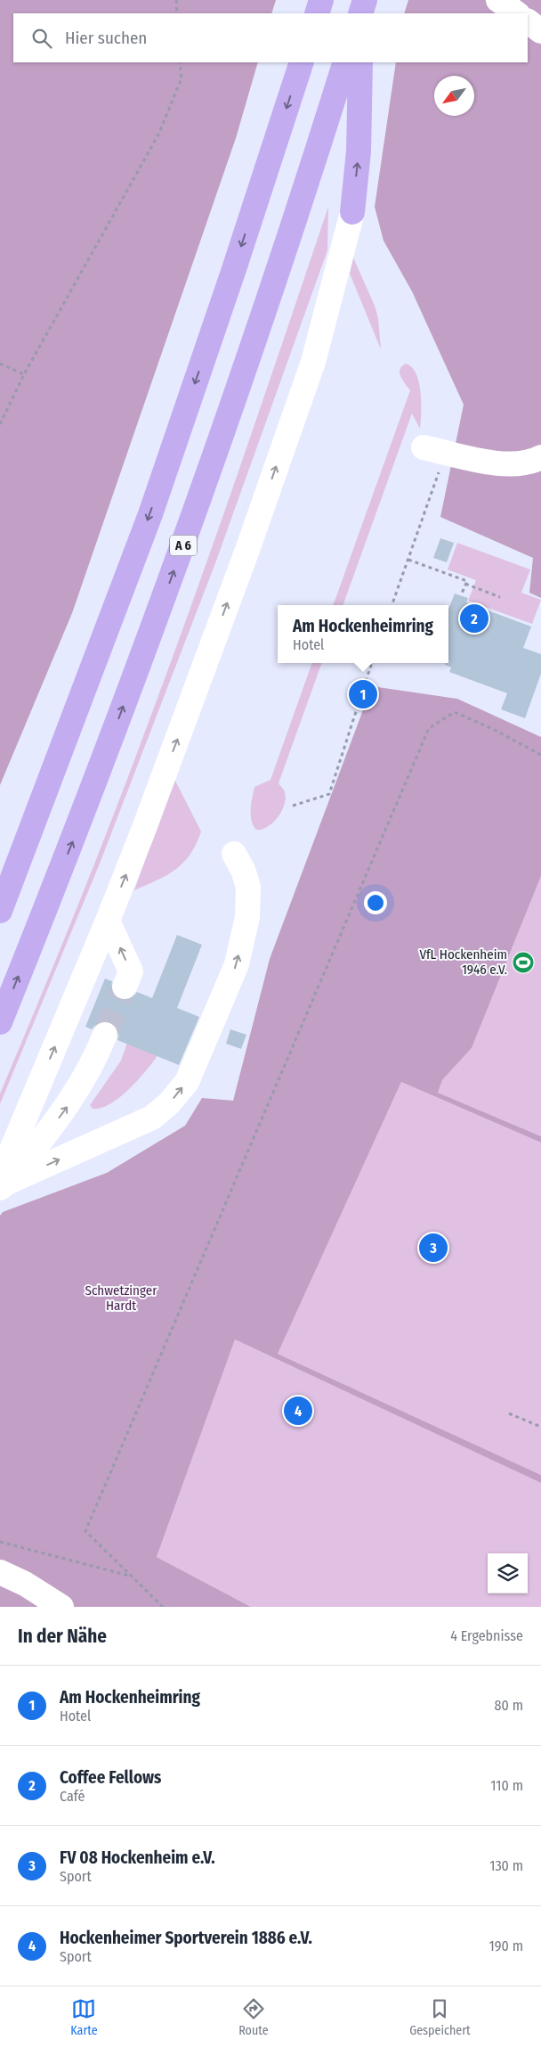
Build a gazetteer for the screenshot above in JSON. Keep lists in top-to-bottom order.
{
  "streets": {
    "highway": ["A 6"]
  },
  "parks": ["Schwetzinger Hardt"],
  "places": {
    "sports": ["VfL Hockenheim 1946 e.V."]
  },
  "north": "bottom left",
  "page": {
    "search": "Hier suchen",
    "pins": [
      "2",
      "1",
      "3",
      "4"
    ],
    "popup": ["Am Hockenheimring", "Hotel"],
    "heading": ["In der Nähe", "4 Ergebnisse"],
    "list": [
      {
        "mark": "1",
        "name": "Am Hockenheimring",
        "note": "Hotel",
        "value": "80 m"
      },
      {
        "mark": "2",
        "name": "Coffee Fellows",
        "note": "Café",
        "value": "110 m"
      },
      {
        "mark": "3",
        "name": "FV 08 Hockenheim e.V.",
        "note": "Sport",
        "value": "130 m"
      },
      {
        "mark": "4",
        "name": "Hockenheimer Sportverein 1886 e.V.",
        "note": "Sport",
        "value": "190 m"
      }
    ],
    "nav": ["Karte", "Route", "Gespeichert"]
  }
}
